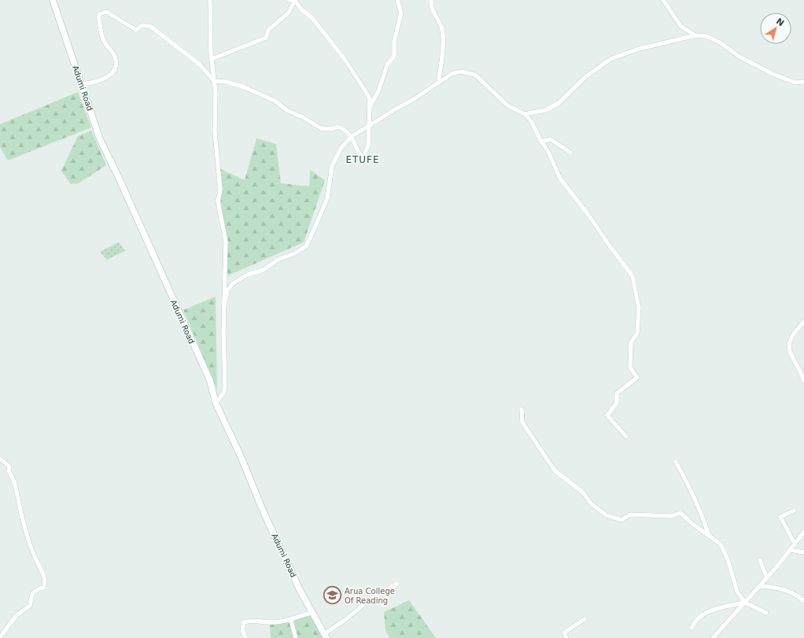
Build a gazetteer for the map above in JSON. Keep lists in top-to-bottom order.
{
  "streets": {
    "main road": ["Adumi Road"]
  },
  "districts": ["ETUFE"],
  "places": {
    "school or university": ["Arua College Of Reading"]
  },
  "north": "top right"
}
